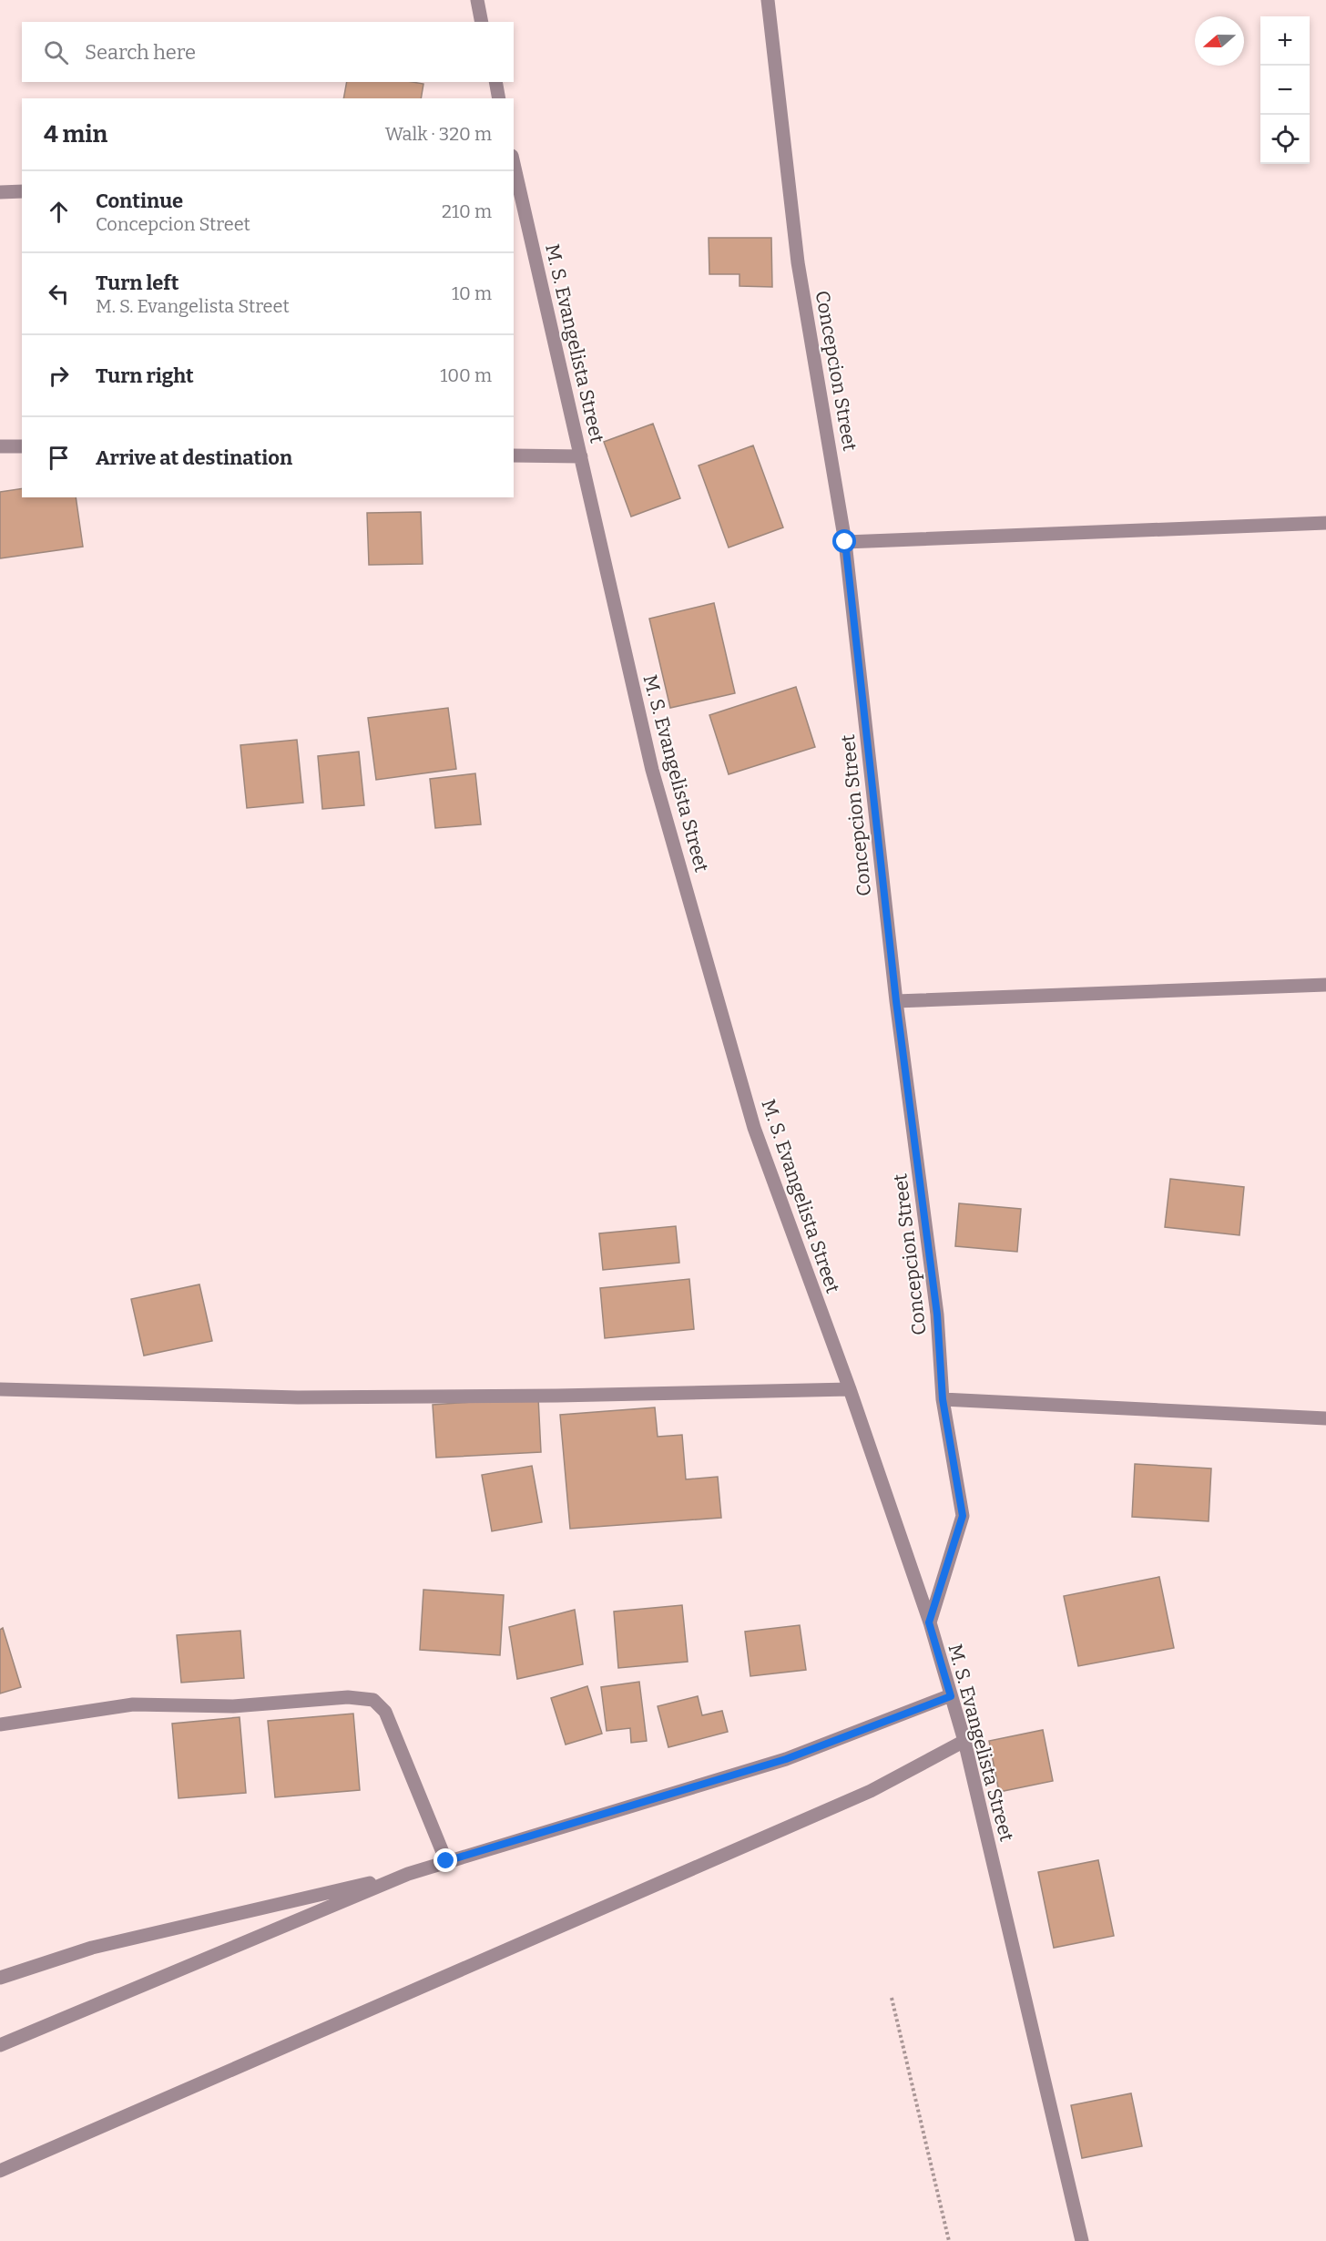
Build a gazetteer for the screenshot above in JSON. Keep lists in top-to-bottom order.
{
  "streets": {
    "street": ["M. S. Evangelista Street", "Concepcion Street"]
  },
  "crossings": [
    ["M. S. Evangelista Street", "Concepcion Street"]
  ],
  "north": "left",
  "page": {
    "map_buttons": ["+", "−"],
    "search": "Search here",
    "heading": ["4 min", "Walk · 320 m"],
    "list": [
      ["Continue", "Concepcion Street", "210 m"],
      ["Turn left", "M. S. Evangelista Street", "10 m"],
      ["Turn right", "100 m"],
      "Arrive at destination"
    ]
  }
}
